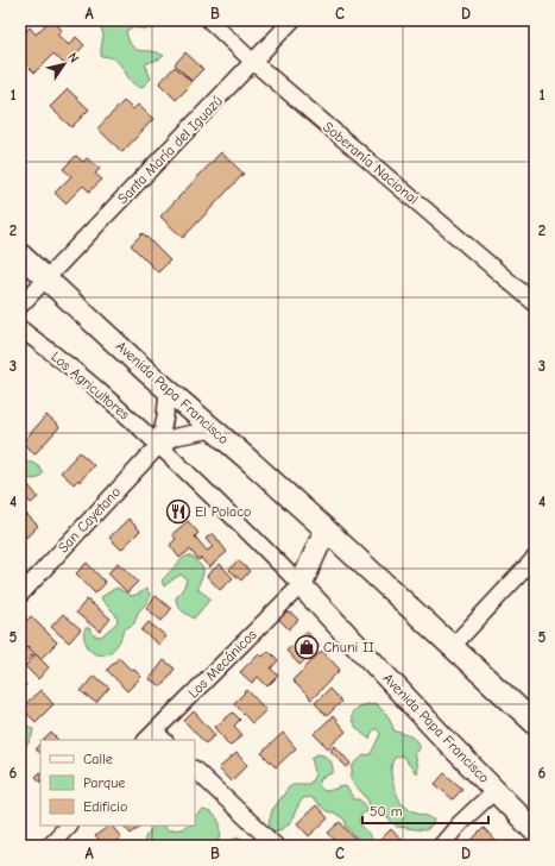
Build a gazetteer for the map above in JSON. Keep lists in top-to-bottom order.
{
  "streets": {
    "main road": ["Avenida Papa Francisco"],
    "street": [
      "Santa María del Iguazú",
      "Soberanía Nacional",
      "Los Agricultores",
      "San Cayetano",
      "Los Mecánicos"
    ]
  },
  "crossings": [
    ["Santa María del Iguazú", "Soberanía Nacional"],
    ["Santa María del Iguazú", "Avenida Papa Francisco"],
    ["Los Agricultores", "Avenida Papa Francisco"],
    ["Los Agricultores", "San Cayetano"],
    ["Los Agricultores", "Los Mecánicos"],
    ["Avenida Papa Francisco", "San Cayetano"],
    ["Avenida Papa Francisco", "Los Mecánicos"]
  ],
  "places": {
    "restaurant": ["El Polaco"],
    "shop": ["Chuni II"]
  },
  "legend": ["Calle", "Parque", "Edificio"],
  "scale_bar": "50 m",
  "north": "top right",
  "grid": {
    "columns": [
      "A",
      "B",
      "C",
      "D"
    ],
    "rows": [
      "1",
      "2",
      "3",
      "4",
      "5",
      "6"
    ]
  }
}
